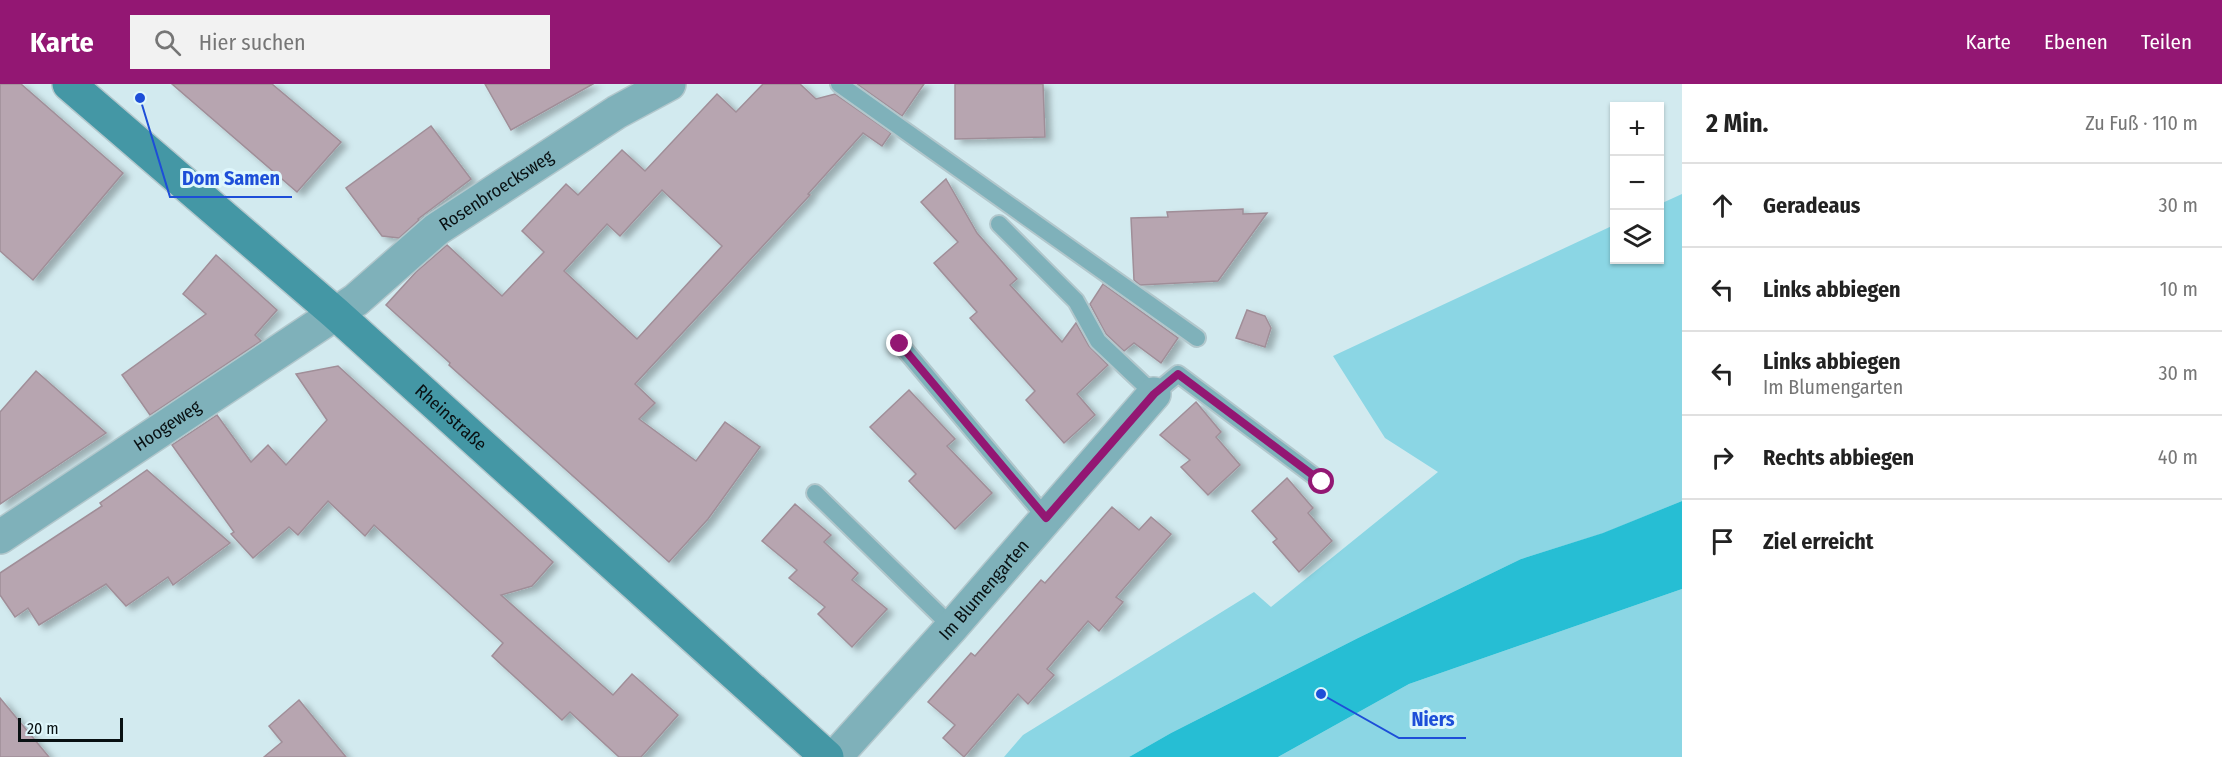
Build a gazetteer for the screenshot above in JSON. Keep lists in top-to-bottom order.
{
  "streets": {
    "main road": ["Rheinstraße"],
    "street": ["Rosenbroecksweg", "Hoogeweg", "Im Blumengarten"]
  },
  "crossings": [
    ["Rosenbroecksweg", "Rheinstraße"],
    ["Rosenbroecksweg", "Hoogeweg"],
    ["Rheinstraße", "Hoogeweg"]
  ],
  "places": ["Dom Samen", "Niers"],
  "scale_bar": "20 m",
  "page": {
    "header": "Karte",
    "search": "Hier suchen",
    "nav": ["Karte", "Ebenen", "Teilen"],
    "heading": ["2 Min.", "Zu Fuß · 110 m"],
    "map_buttons": ["+", "−"],
    "list": [
      ["Geradeaus", "30 m"],
      ["Links abbiegen", "10 m"],
      ["Links abbiegen", "Im Blumengarten", "30 m"],
      ["Rechts abbiegen", "40 m"],
      "Ziel erreicht"
    ],
    "scale": "20 m"
  }
}
